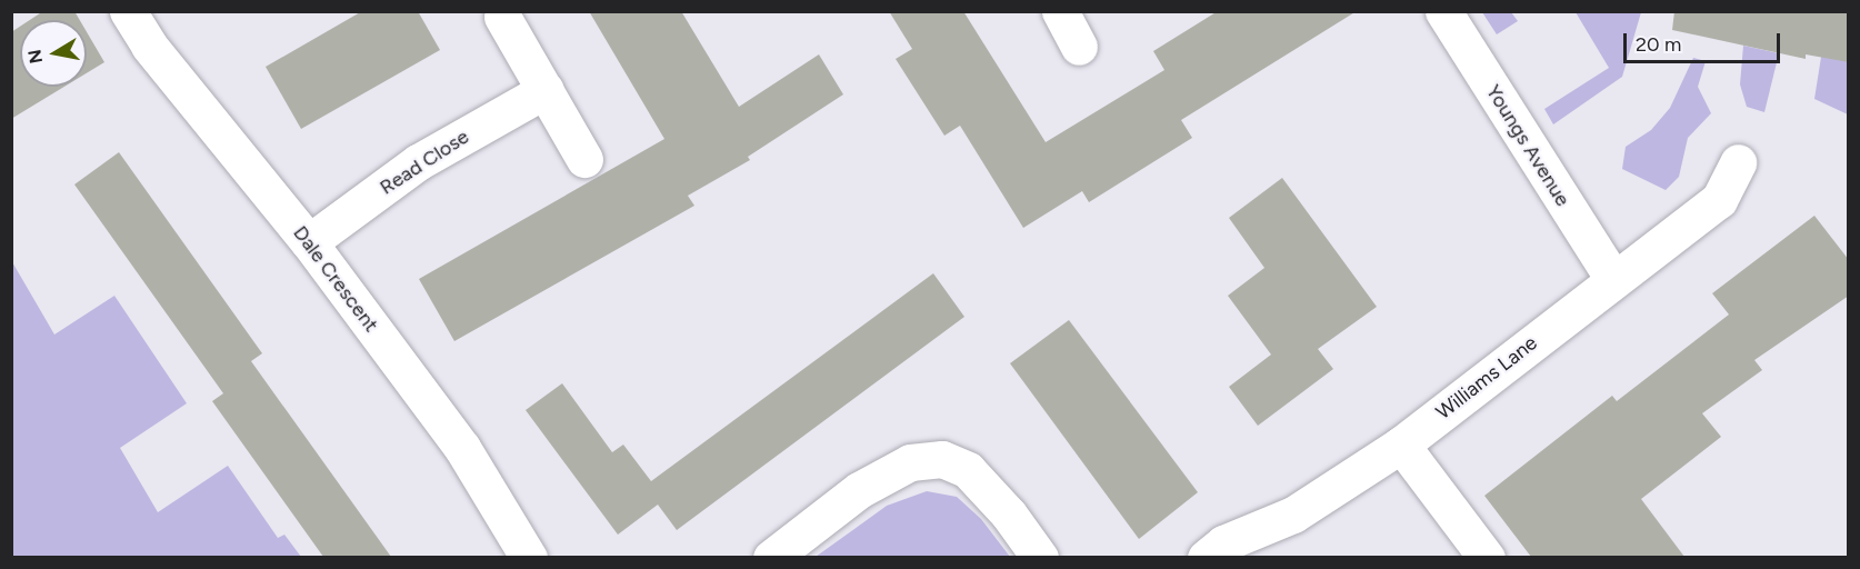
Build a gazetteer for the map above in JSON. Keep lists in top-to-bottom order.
{
  "streets": {
    "street": [
      "Youngs Avenue",
      "Read Close",
      "Dale Crescent",
      "Williams Lane"
    ]
  },
  "crossings": [
    ["Youngs Avenue", "Williams Lane"],
    ["Read Close", "Dale Crescent"]
  ],
  "scale_bar": "20 m",
  "north": "left"
}
